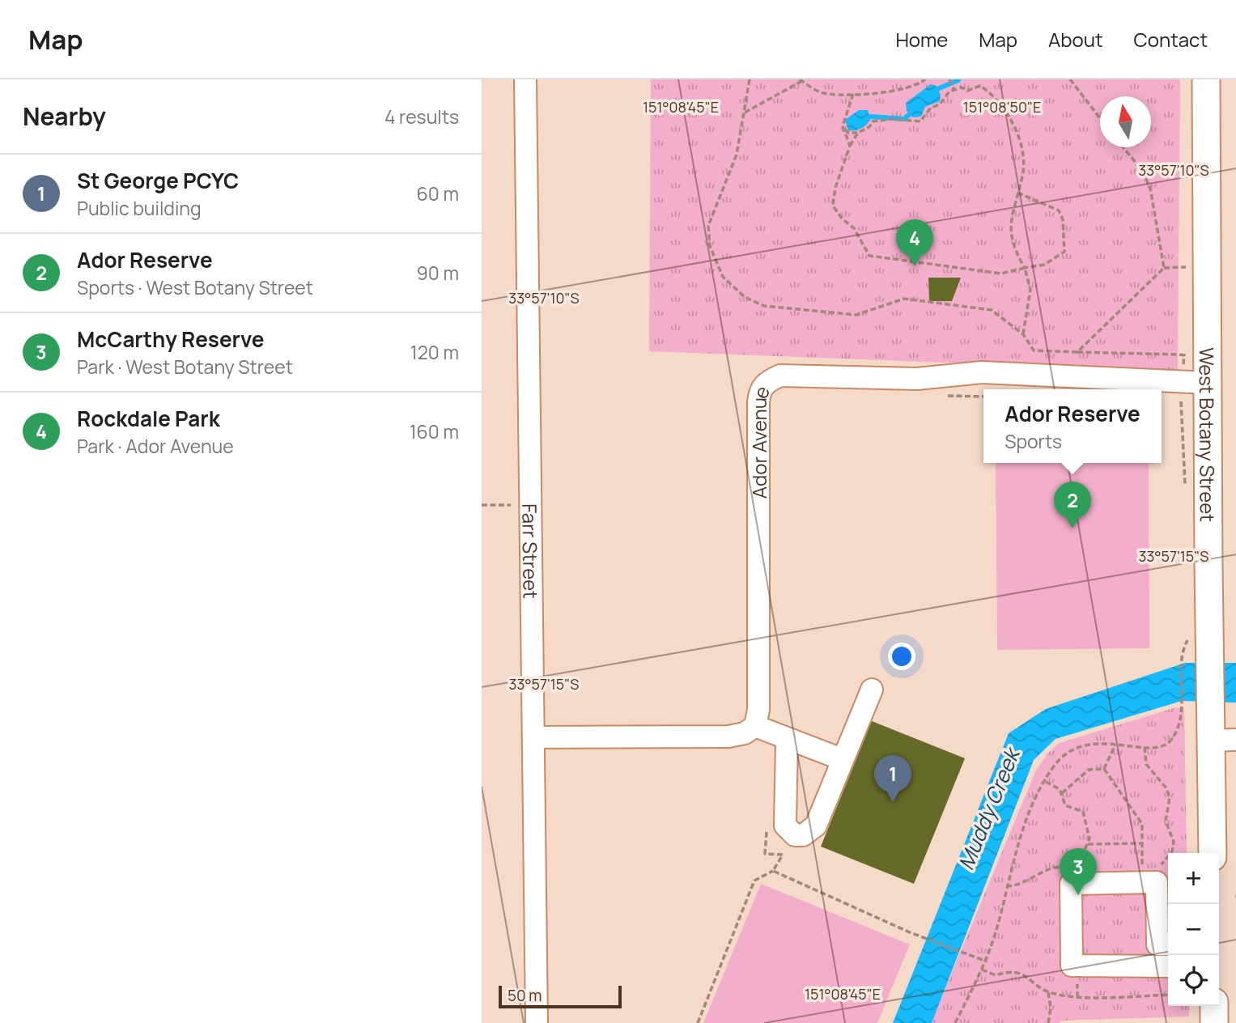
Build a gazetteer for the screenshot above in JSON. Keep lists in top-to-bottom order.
{
  "streets": {
    "main road": ["West Botany Street"],
    "street": ["Ador Avenue", "Farr Street"]
  },
  "crossings": [
    ["West Botany Street", "Ador Avenue"]
  ],
  "water": ["Muddy Creek"],
  "scale_bar": "50 m",
  "north": "top",
  "page": {
    "header": "Map",
    "nav": [
      "Home",
      "Map",
      "About",
      "Contact"
    ],
    "heading": ["Nearby", "4 results"],
    "list": [
      {
        "mark": "1",
        "name": "St George PCYC",
        "note": "Public building",
        "value": "60 m"
      },
      {
        "mark": "2",
        "name": "Ador Reserve",
        "note": "Sports · West Botany Street",
        "value": "90 m"
      },
      {
        "mark": "3",
        "name": "McCarthy Reserve",
        "note": "Park · West Botany Street",
        "value": "120 m"
      },
      {
        "mark": "4",
        "name": "Rockdale Park",
        "note": "Park · Ador Avenue",
        "value": "160 m"
      }
    ],
    "pins": [
      "4",
      "2",
      "1",
      "3"
    ],
    "popup": ["Ador Reserve", "Sports"],
    "map_buttons": ["+", "−"],
    "scale": "50 m"
  },
  "coordinates": [
    "151°08'45\"E",
    "151°08'50\"E",
    "33°57'10\"S",
    "33°57'15\"S"
  ]
}
